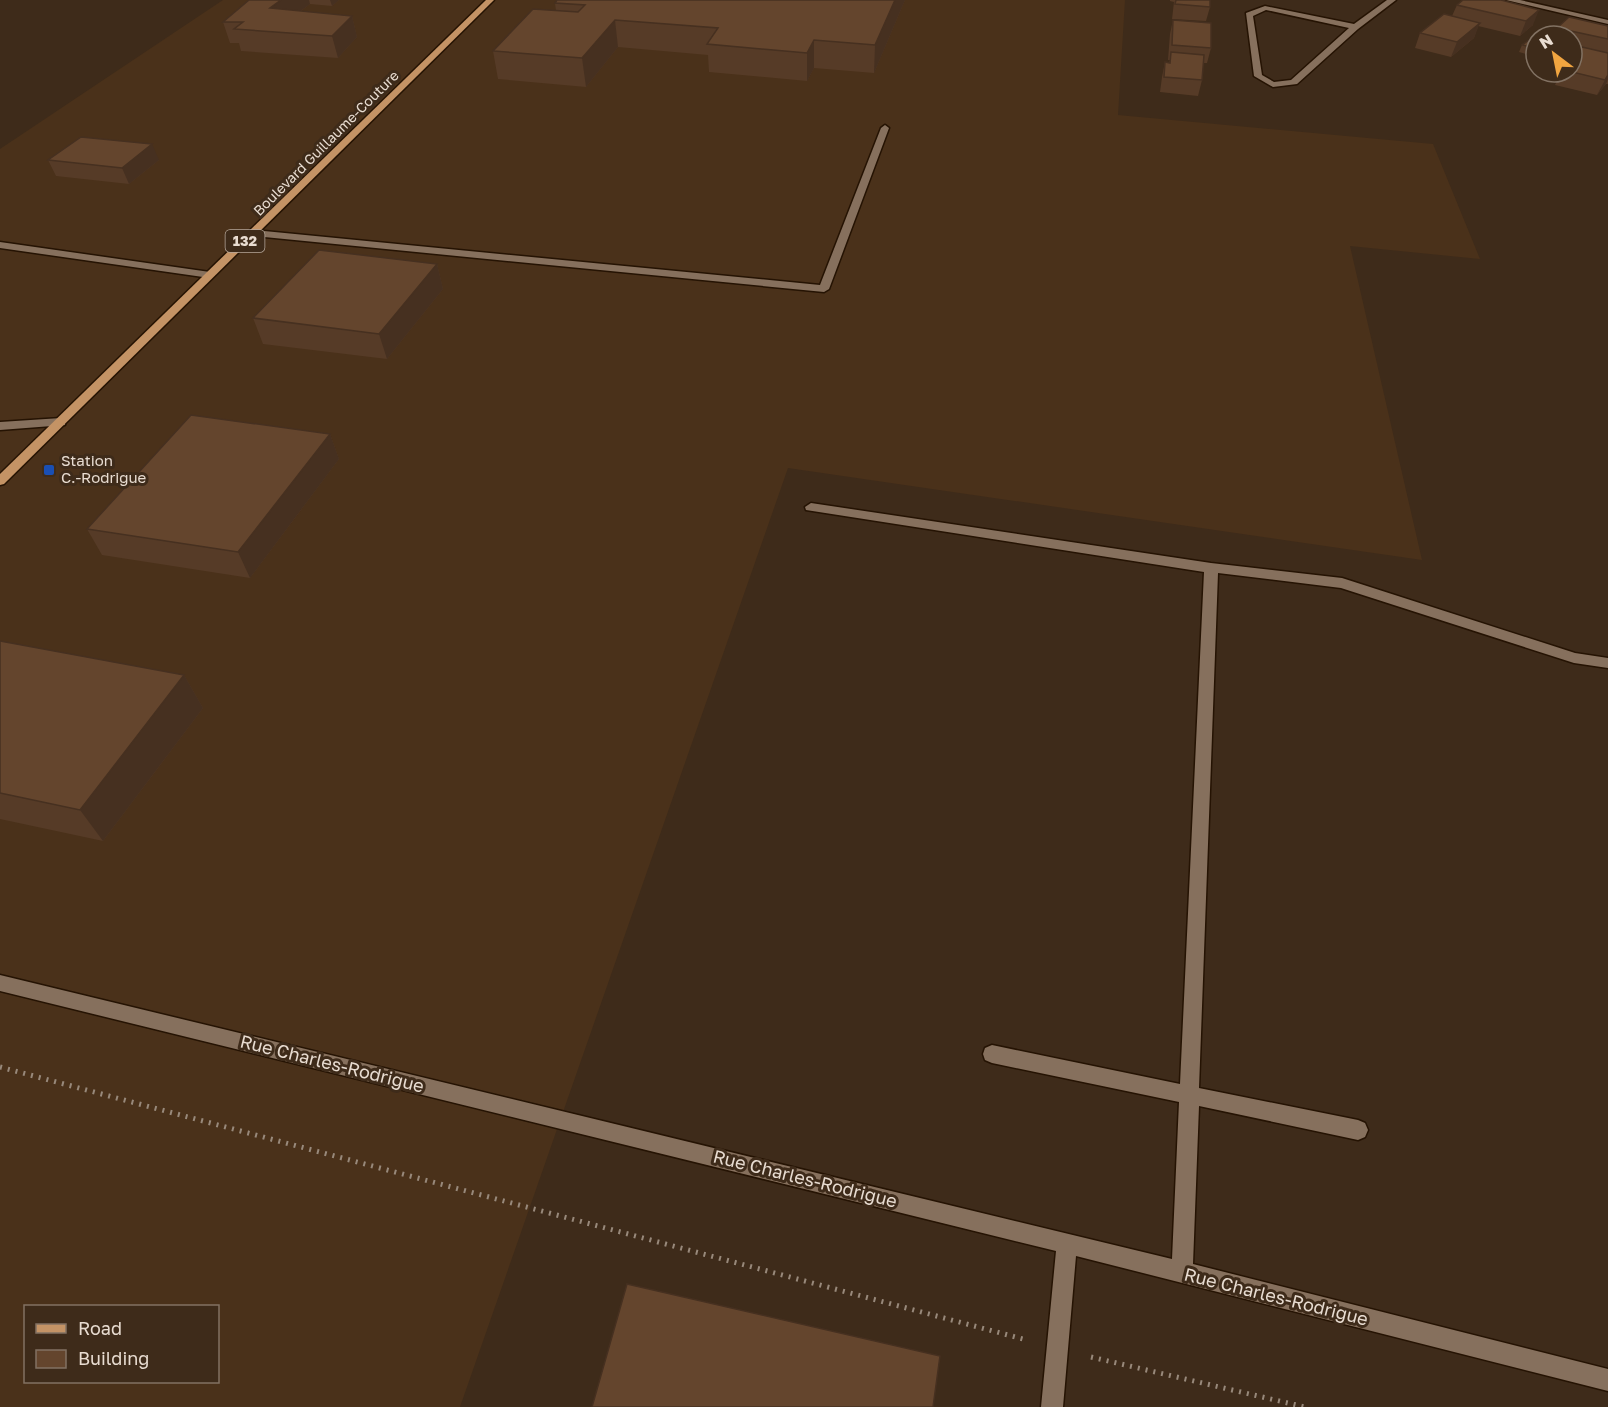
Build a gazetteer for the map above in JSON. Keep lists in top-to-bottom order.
{
  "streets": {
    "main road": ["Boulevard Guillaume-Couture", "132"],
    "street": ["Rue Charles-Rodrigue"]
  },
  "places": {
    "transit": ["Station C.-Rodrigue"]
  },
  "legend": ["Road", "Building"],
  "north": "top left"
}
